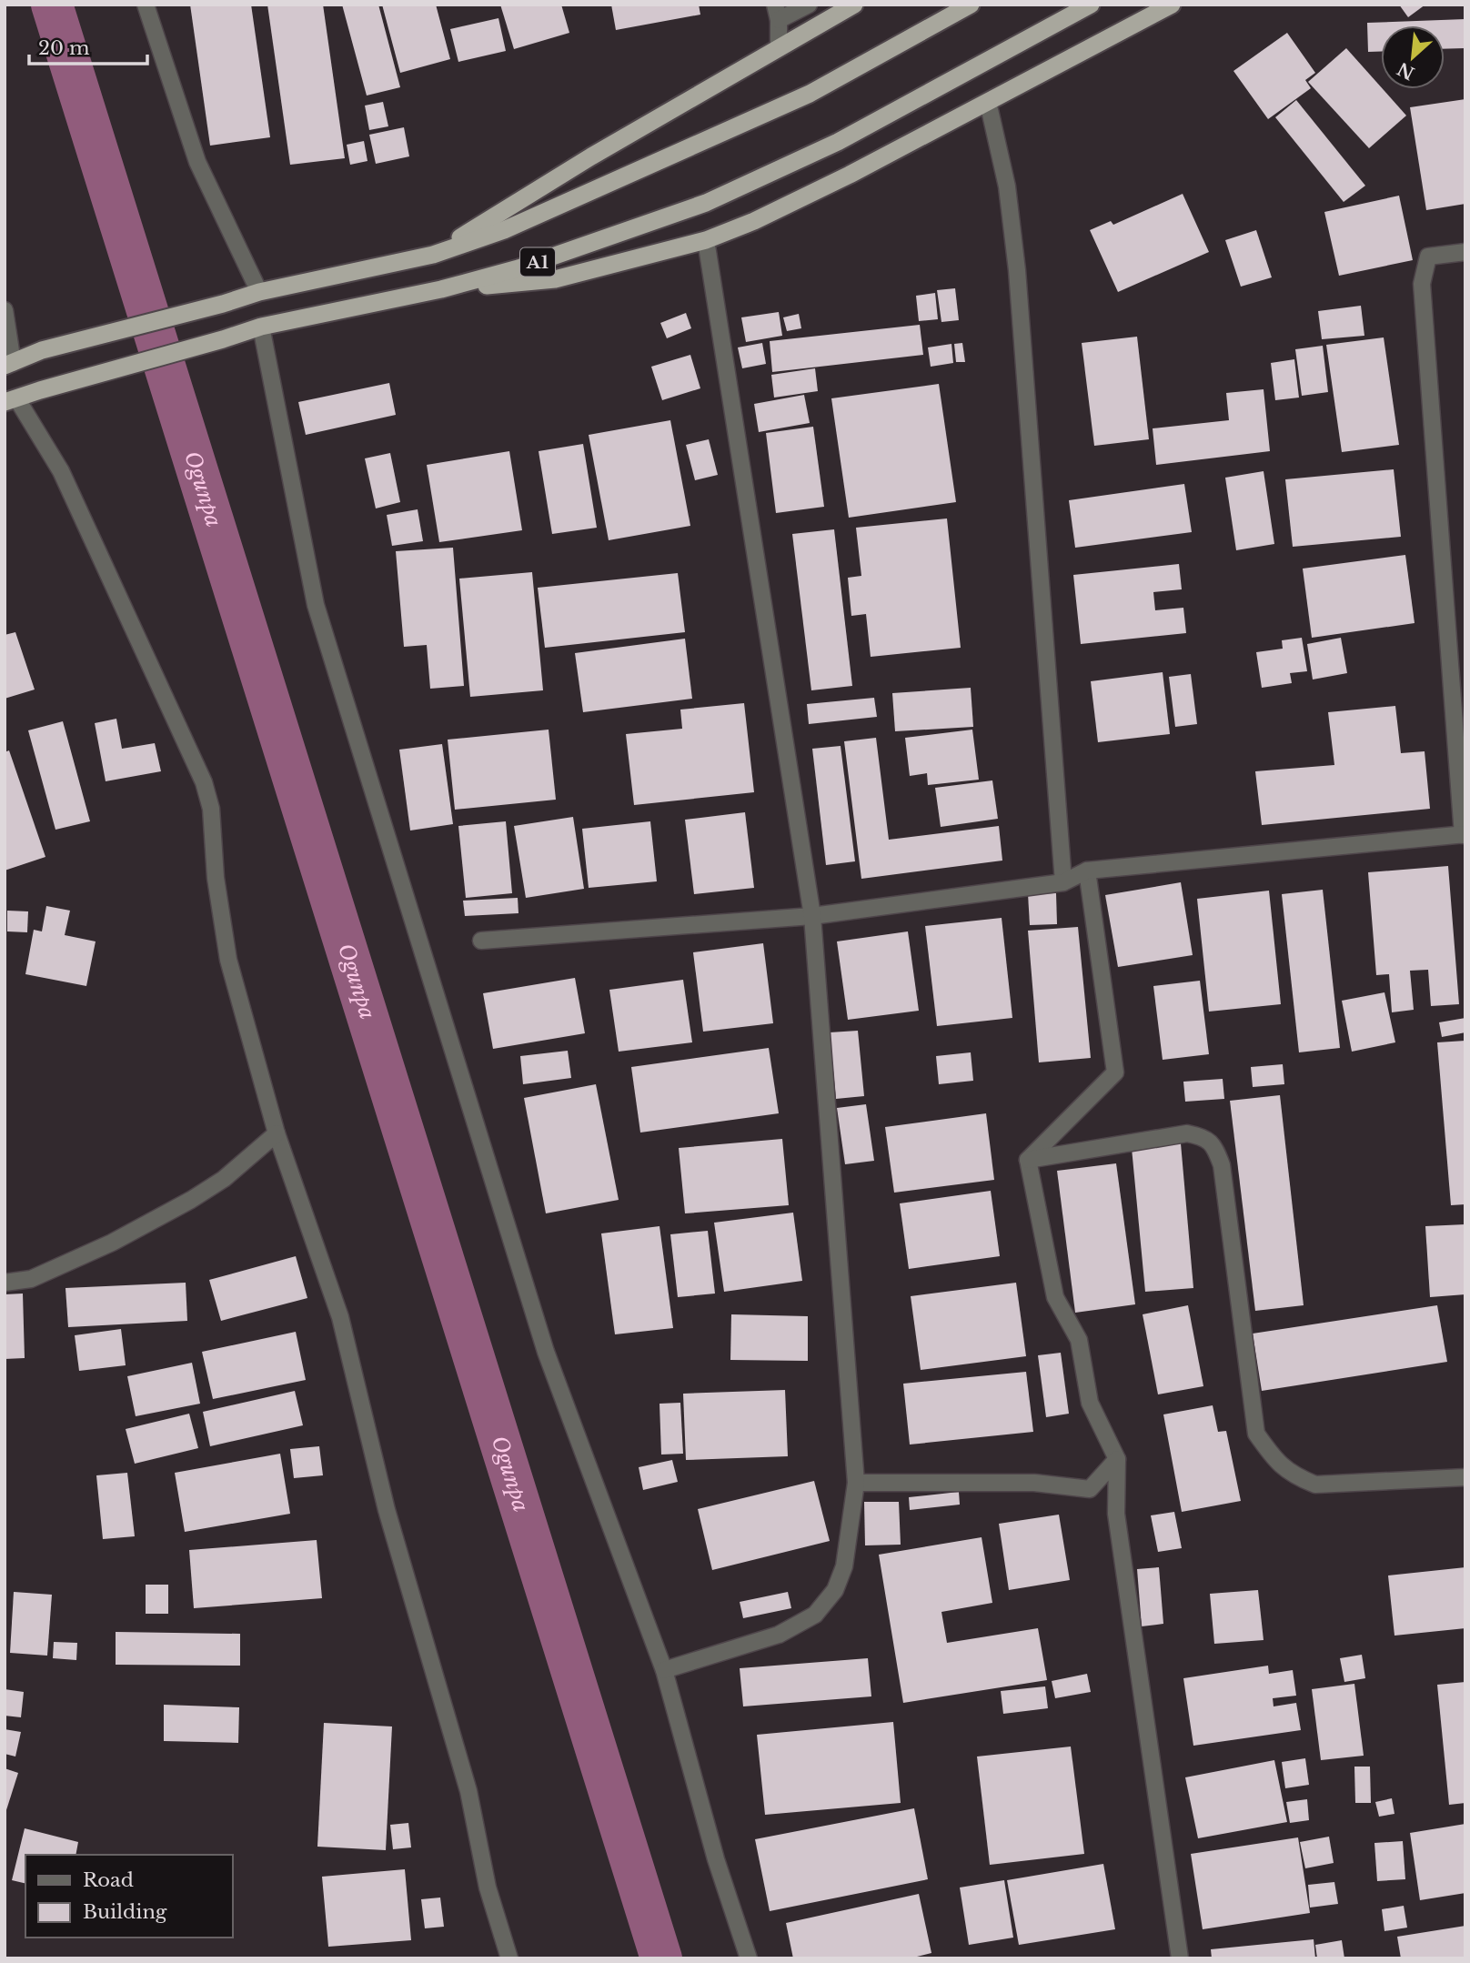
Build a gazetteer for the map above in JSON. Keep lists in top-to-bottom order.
{
  "streets": {
    "highway": ["A1"]
  },
  "water": ["Ogunpa"],
  "legend": ["Road", "Building"],
  "scale_bar": "20 m",
  "north": "bottom left"
}
